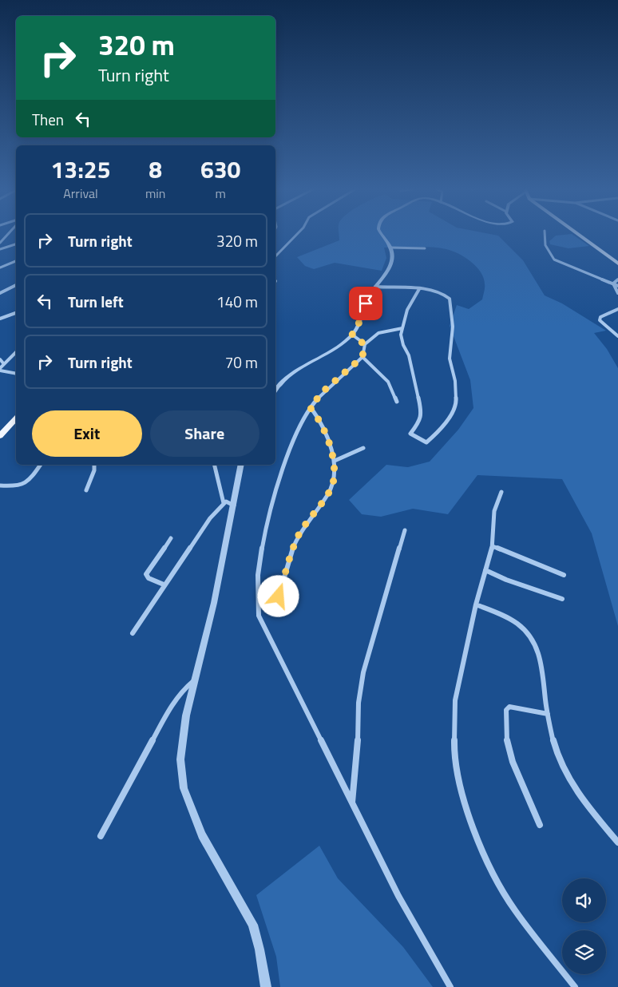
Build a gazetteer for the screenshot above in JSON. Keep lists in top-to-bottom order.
{
  "page": {
    "turn": ["320 m", "Turn right"],
    "then": "Then",
    "eta": [
      "13:25",
      "Arrival",
      "8",
      "min",
      "630",
      "m"
    ],
    "list": [
      {
        "name": "Turn right",
        "value": "320 m"
      },
      {
        "name": "Turn left",
        "value": "140 m"
      },
      {
        "name": "Turn right",
        "value": "70 m"
      }
    ],
    "buttons": ["Exit", "Share"]
  }
}
